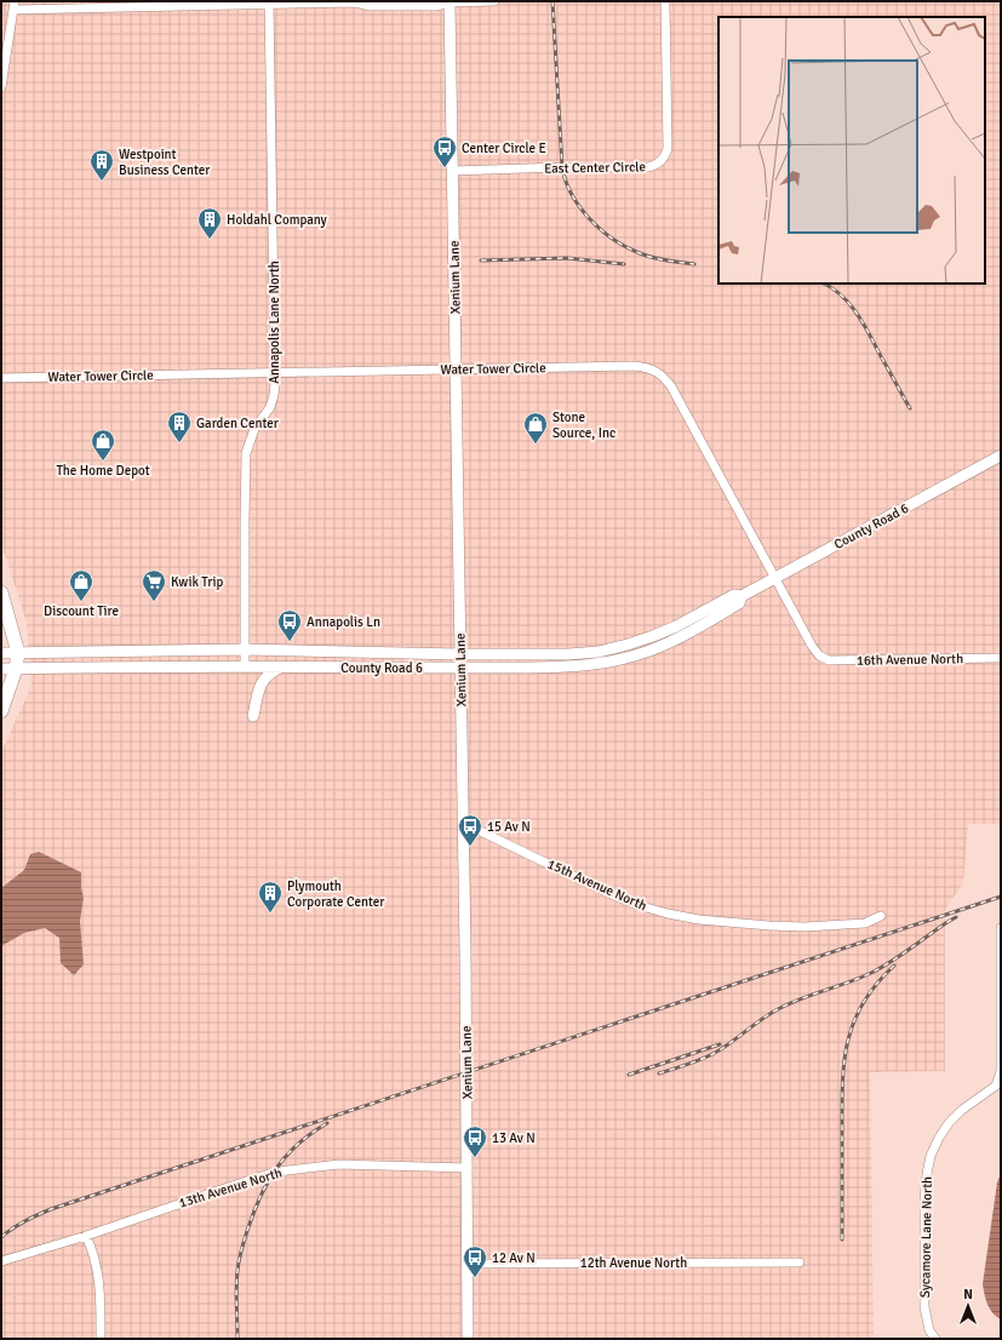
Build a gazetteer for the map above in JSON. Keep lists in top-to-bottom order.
{
  "streets": {
    "main road": ["Xenium Lane", "County Road 6"],
    "street": [
      "East Center Circle",
      "Annapolis Lane North",
      "Water Tower Circle",
      "16th Avenue North",
      "15th Avenue North",
      "13th Avenue North",
      "Sycamore Lane North",
      "12th Avenue North"
    ]
  },
  "crossings": [
    ["East Center Circle", "Xenium Lane"],
    ["Xenium Lane", "Water Tower Circle"],
    ["Xenium Lane", "County Road 6"],
    ["Xenium Lane", "15th Avenue North"],
    ["Xenium Lane", "13th Avenue North"],
    ["Xenium Lane", "12th Avenue North"],
    ["Annapolis Lane North", "Water Tower Circle"],
    ["Annapolis Lane North", "County Road 6"],
    ["Water Tower Circle", "County Road 6"],
    ["Water Tower Circle", "16th Avenue North"]
  ],
  "places": {
    "bus stop": [
      "Center Circle E",
      "Annapolis Ln",
      "15 Av N",
      "13 Av N",
      "12 Av N"
    ],
    "building": [
      "Westpoint Business Center",
      "Holdahl Company",
      "Garden Center",
      "Plymouth Corporate Center"
    ],
    "shop": ["Stone Source, Inc", "The Home Depot", "Discount Tire"],
    "supermarket": ["Kwik Trip"]
  },
  "north": "top"
}
